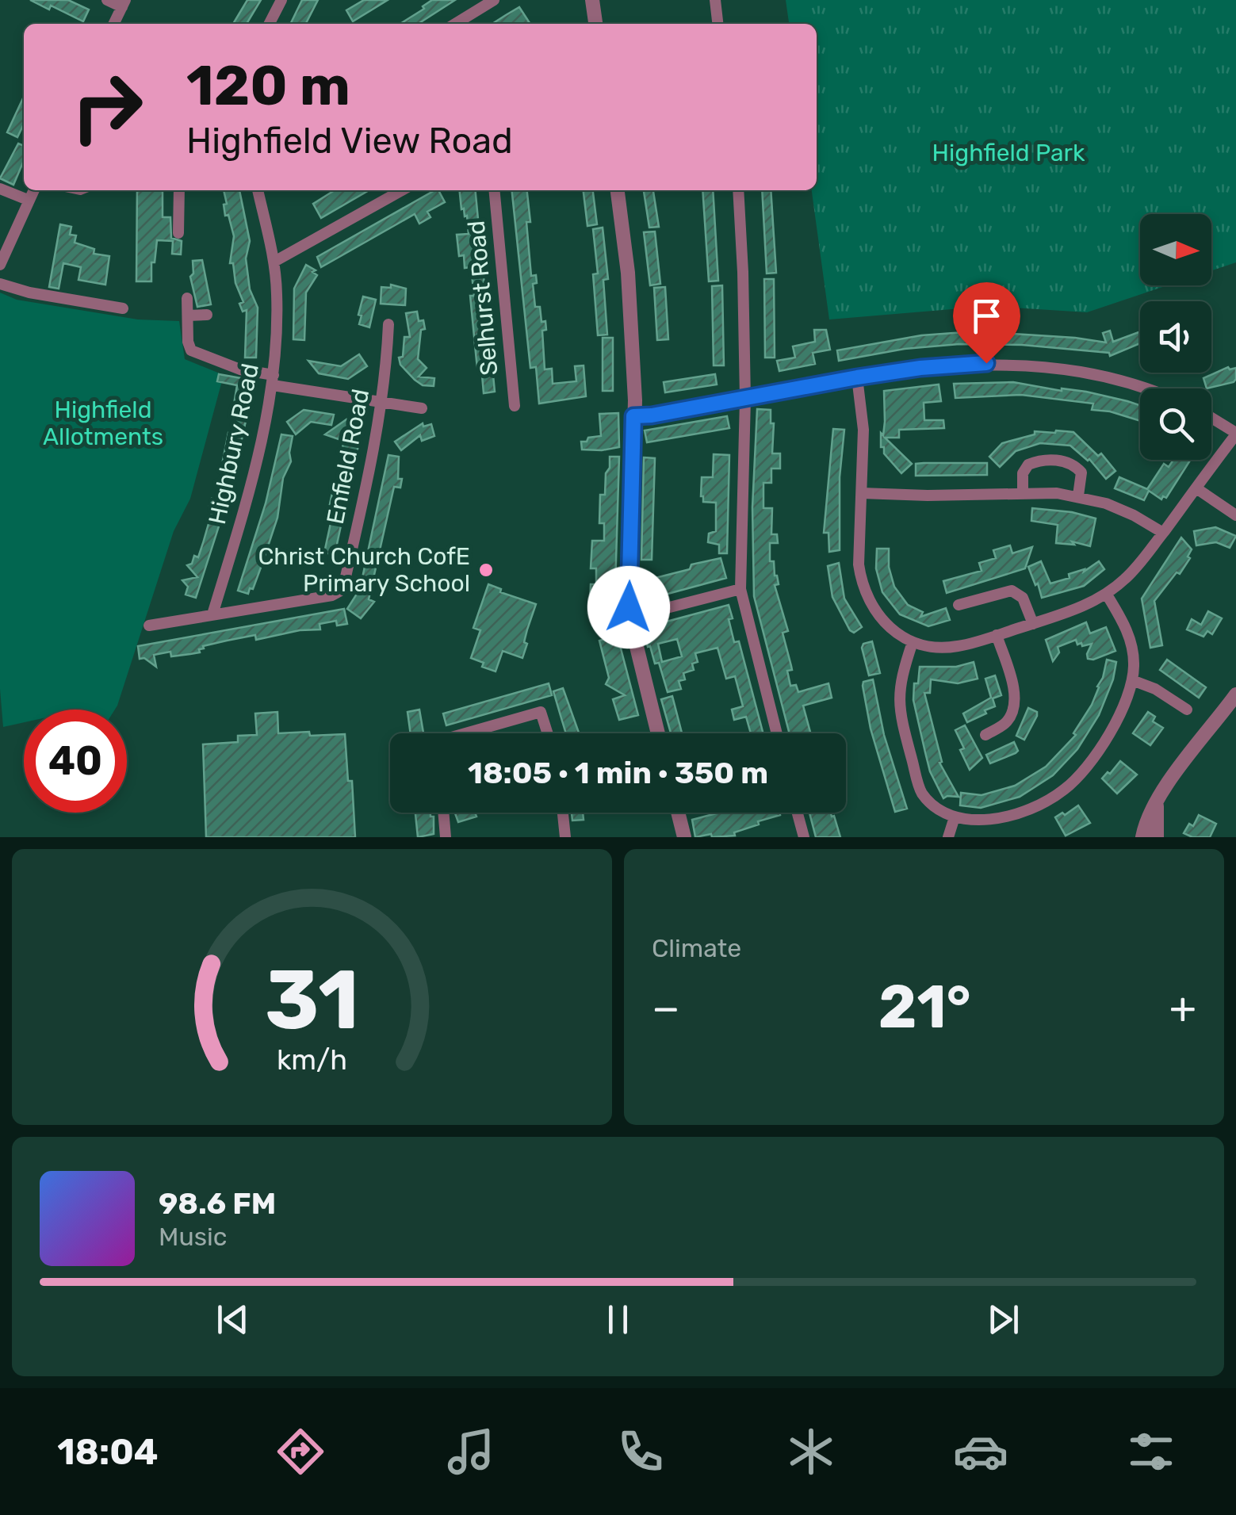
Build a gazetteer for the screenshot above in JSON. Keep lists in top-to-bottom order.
{
  "streets": {
    "street": ["Selhurst Road", "Highbury Road", "Enfield Road"]
  },
  "crossings": [
    ["Highbury Road", "Enfield Road"]
  ],
  "parks": ["Highfield Park", "Highfield Allotments"],
  "places": ["Christ Church CofE Primary School"],
  "north": "right",
  "page": {
    "turn": ["120 m", "Highfield View Road"],
    "limit": "40",
    "trip": "18:05 · 1 min · 350 m",
    "tile": "Climate",
    "heat": ["−", "21°", "+"],
    "song": ["98.6 FM", "Music"],
    "tabs": "18:04",
    "gauge": ["31", "km/h"]
  }
}
